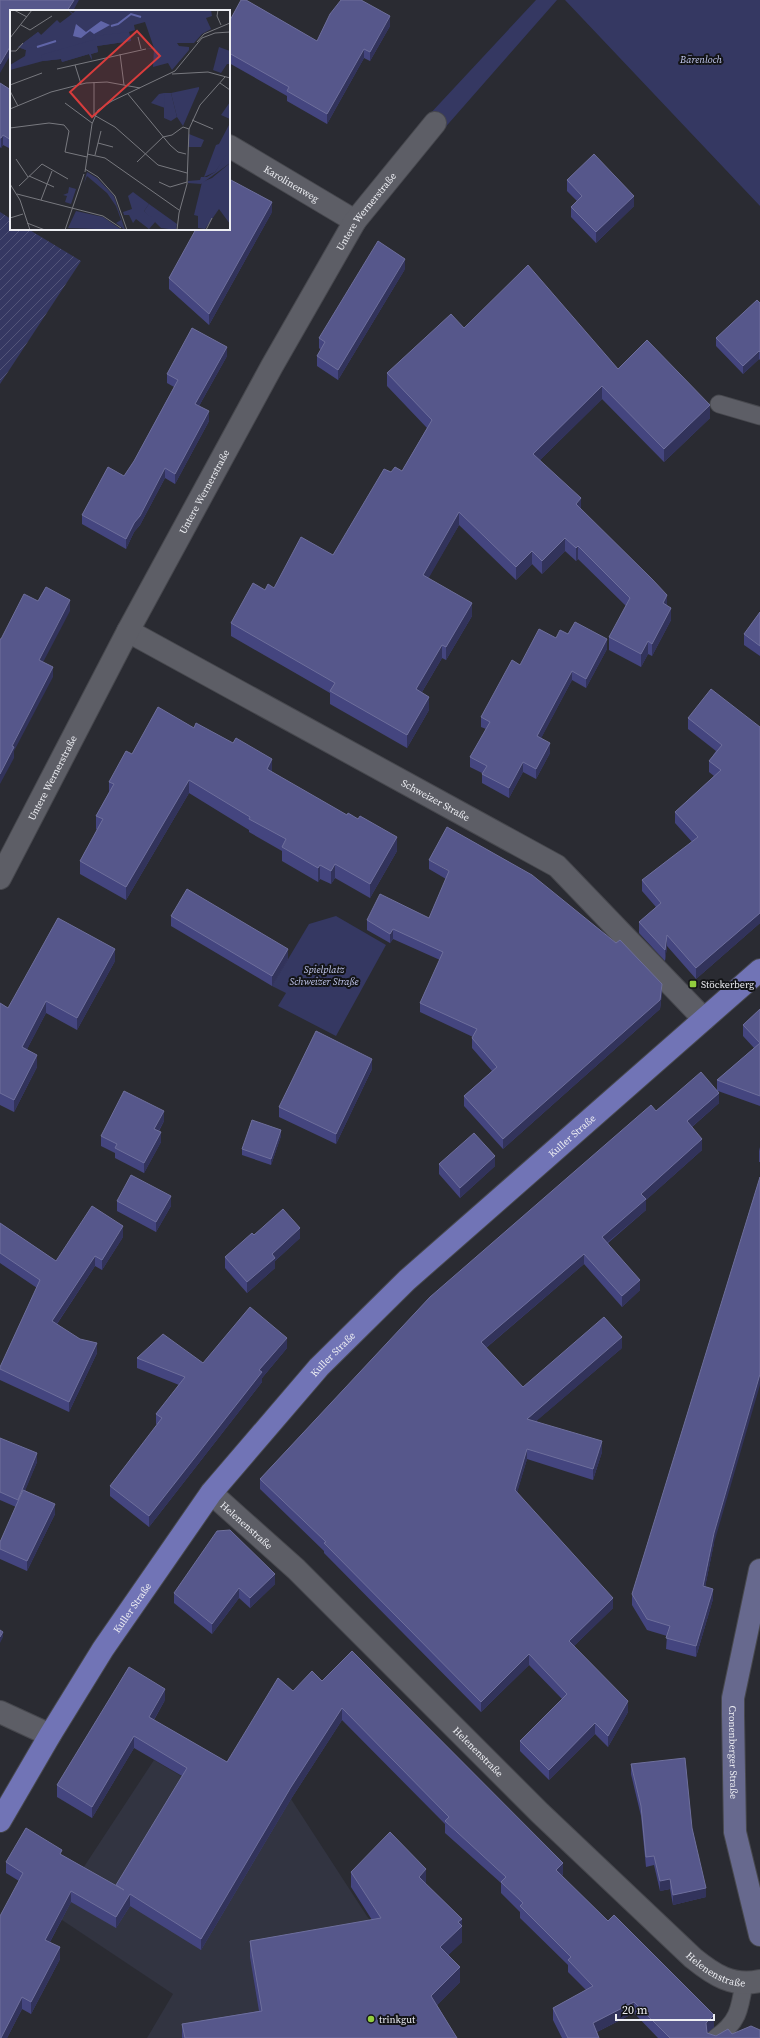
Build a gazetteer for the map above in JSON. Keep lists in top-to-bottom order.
{
  "streets": {
    "main road": ["Kuller Straße", "Cronenberger Straße"],
    "street": [
      "Karolinenweg",
      "Untere Wernerstraße",
      "Schweizer Straße",
      "Helenenstraße"
    ]
  },
  "crossings": [
    ["Karolinenweg", "Untere Wernerstraße"],
    ["Untere Wernerstraße", "Schweizer Straße"],
    ["Schweizer Straße", "Kuller Straße"],
    ["Kuller Straße", "Helenenstraße"]
  ],
  "parks": ["Bärenloch", "Spielplatz Schweizer Straße"],
  "places": {
    "transit": ["Stöckerberg"],
    "other": ["trinkgut"]
  },
  "scale_bar": "20 m"
}
